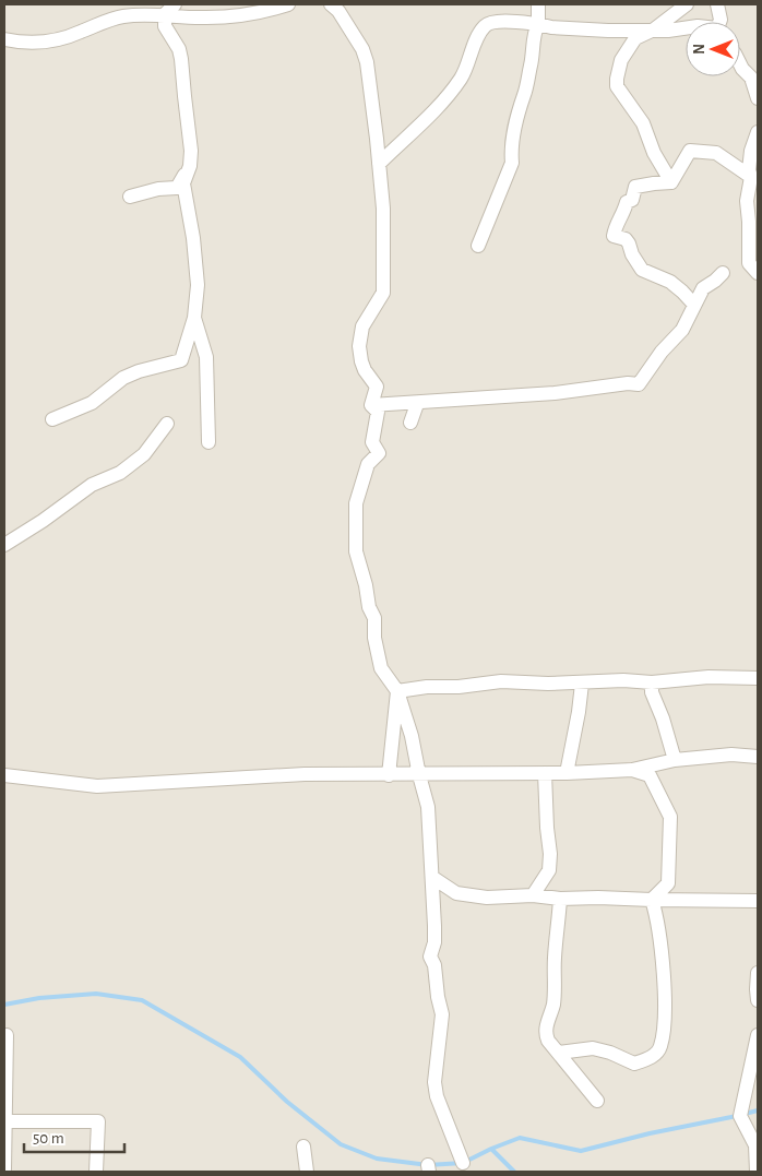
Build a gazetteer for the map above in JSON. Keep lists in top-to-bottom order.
{
  "scale_bar": "50 m",
  "north": "left"
}
